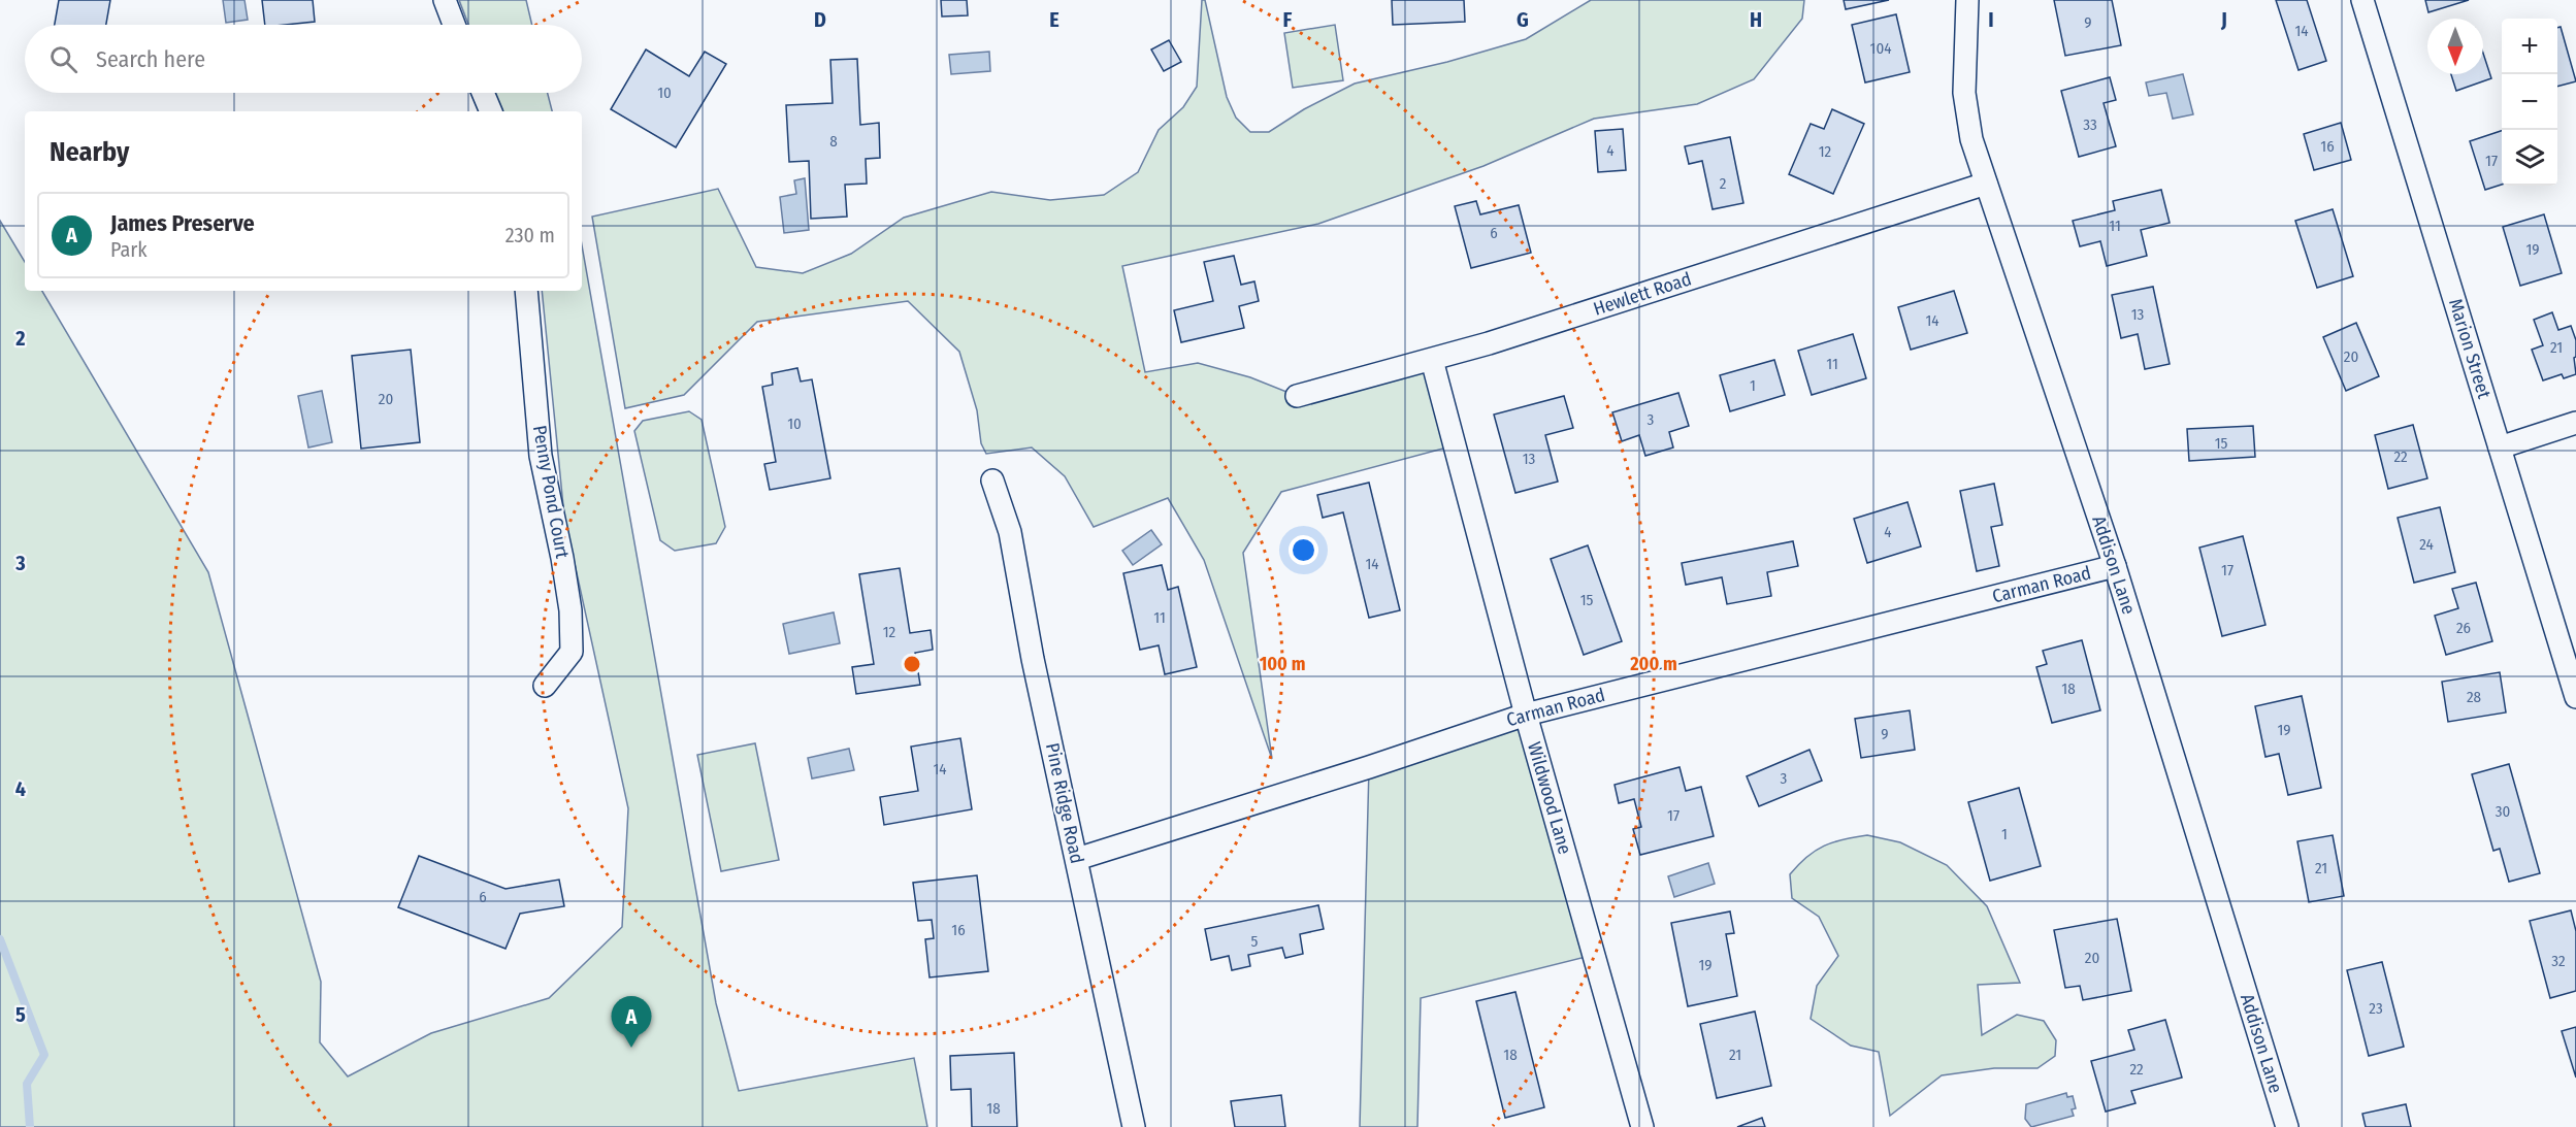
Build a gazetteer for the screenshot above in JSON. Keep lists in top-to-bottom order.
{
  "streets": {
    "street": [
      "Hewlett Road",
      "Marion Street",
      "Penny Pond Court",
      "Addison Lane",
      "Carman Road",
      "Wildwood Lane",
      "Pine Ridge Road"
    ]
  },
  "crossings": [
    ["Hewlett Road", "Addison Lane"],
    ["Hewlett Road", "Wildwood Lane"],
    ["Addison Lane", "Carman Road"],
    ["Carman Road", "Wildwood Lane"],
    ["Carman Road", "Pine Ridge Road"]
  ],
  "house_numbers": [
    "9",
    "14",
    "104",
    "10",
    "33",
    "8",
    "16",
    "4",
    "12",
    "17",
    "2",
    "11",
    "6",
    "19",
    "13",
    "14",
    "21",
    "20",
    "11",
    "1",
    "20",
    "3",
    "10",
    "15",
    "22",
    "13",
    "4",
    "24",
    "14",
    "17",
    "15",
    "11",
    "26",
    "12",
    "18",
    "28",
    "19",
    "9",
    "14",
    "3",
    "30",
    "17",
    "1",
    "21",
    "6",
    "16",
    "5",
    "20",
    "32",
    "19",
    "23",
    "18",
    "21",
    "22",
    "18"
  ],
  "north": "bottom",
  "page": {
    "map_buttons": ["+", "−"],
    "search": "Search here",
    "heading": "Nearby",
    "list": [
      {
        "mark": "A",
        "name": "James Preserve",
        "note": "Park",
        "value": "230 m"
      }
    ],
    "pins": "A"
  },
  "grid": {
    "columns": [
      "D",
      "E",
      "F",
      "G",
      "H",
      "I",
      "J"
    ],
    "rows": [
      "2",
      "3",
      "4",
      "5"
    ]
  },
  "rings": ["100 m", "200 m"]
}
